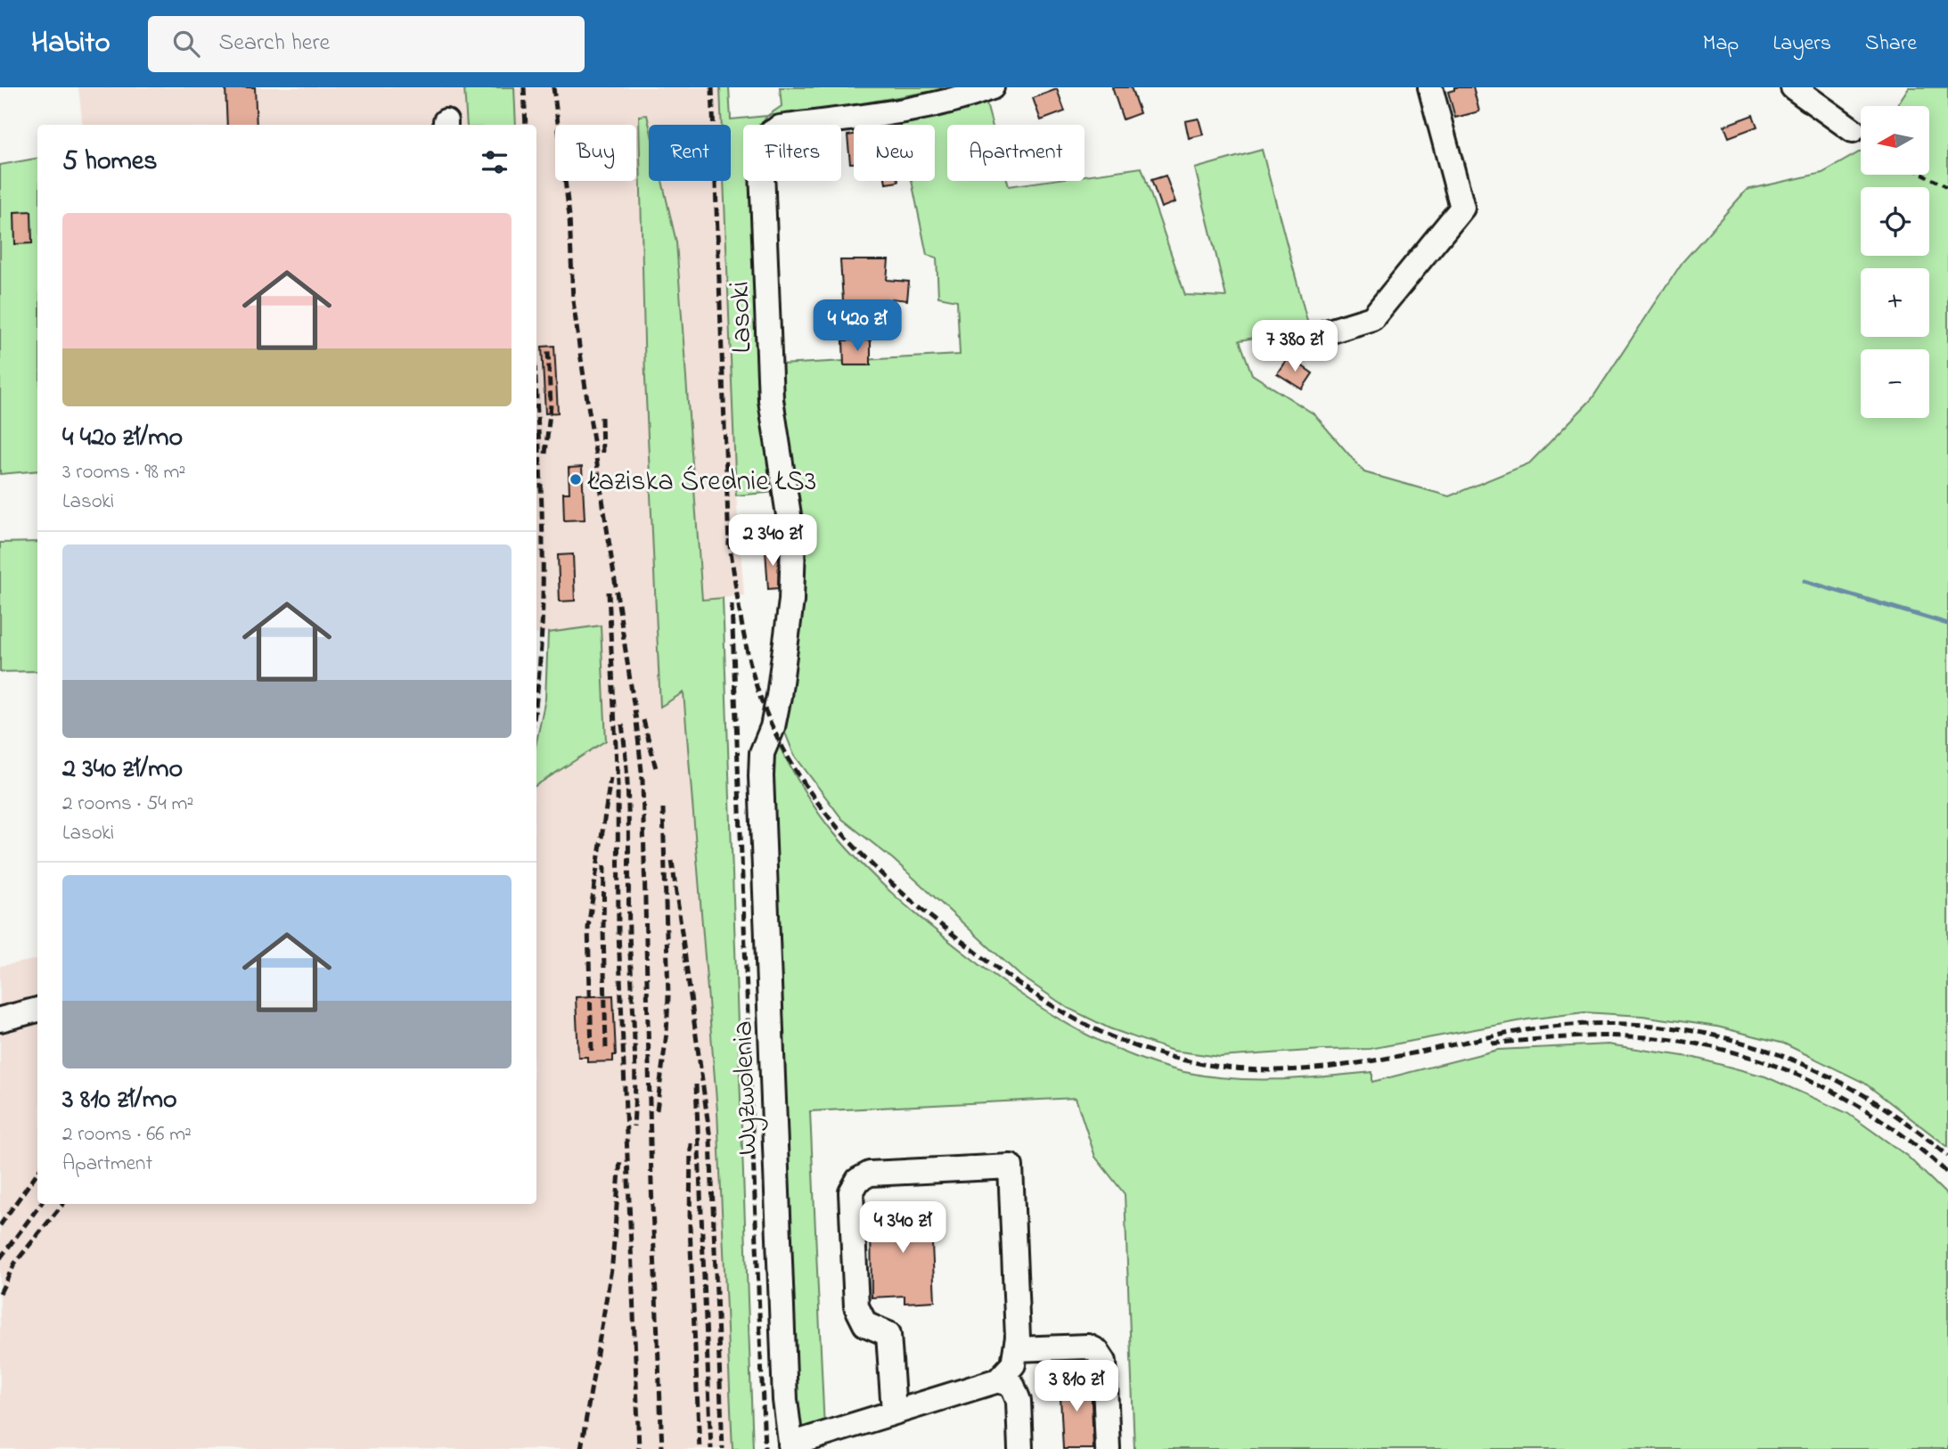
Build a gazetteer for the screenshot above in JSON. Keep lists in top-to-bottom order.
{
  "streets": {
    "street": ["Lasoki", "Wyzwolenia"]
  },
  "crossings": [
    ["Lasoki", "Wyzwolenia"]
  ],
  "places": ["Łaziska Średnie ŁS3"],
  "north": "left",
  "page": {
    "header": "Habito",
    "search": "Search here",
    "nav": ["Map", "Layers", "Share"],
    "map_buttons": ["+", "−"],
    "chip": [
      "Buy",
      "Rent",
      "Filters",
      "New",
      "Apartment"
    ],
    "heading": "5 homes",
    "list": [
      {
        "name": "4 420 zł/mo",
        "note": "3 rooms · 98 m² · Lasoki"
      },
      {
        "name": "2 340 zł/mo",
        "note": "2 rooms · 54 m² · Lasoki"
      },
      {
        "name": "3 810 zł/mo",
        "note": "2 rooms · 66 m² · Apartment"
      }
    ],
    "price": [
      "4 420 zł",
      "7 380 zł",
      "2 340 zł",
      "4 340 zł",
      "3 810 zł"
    ]
  }
}
